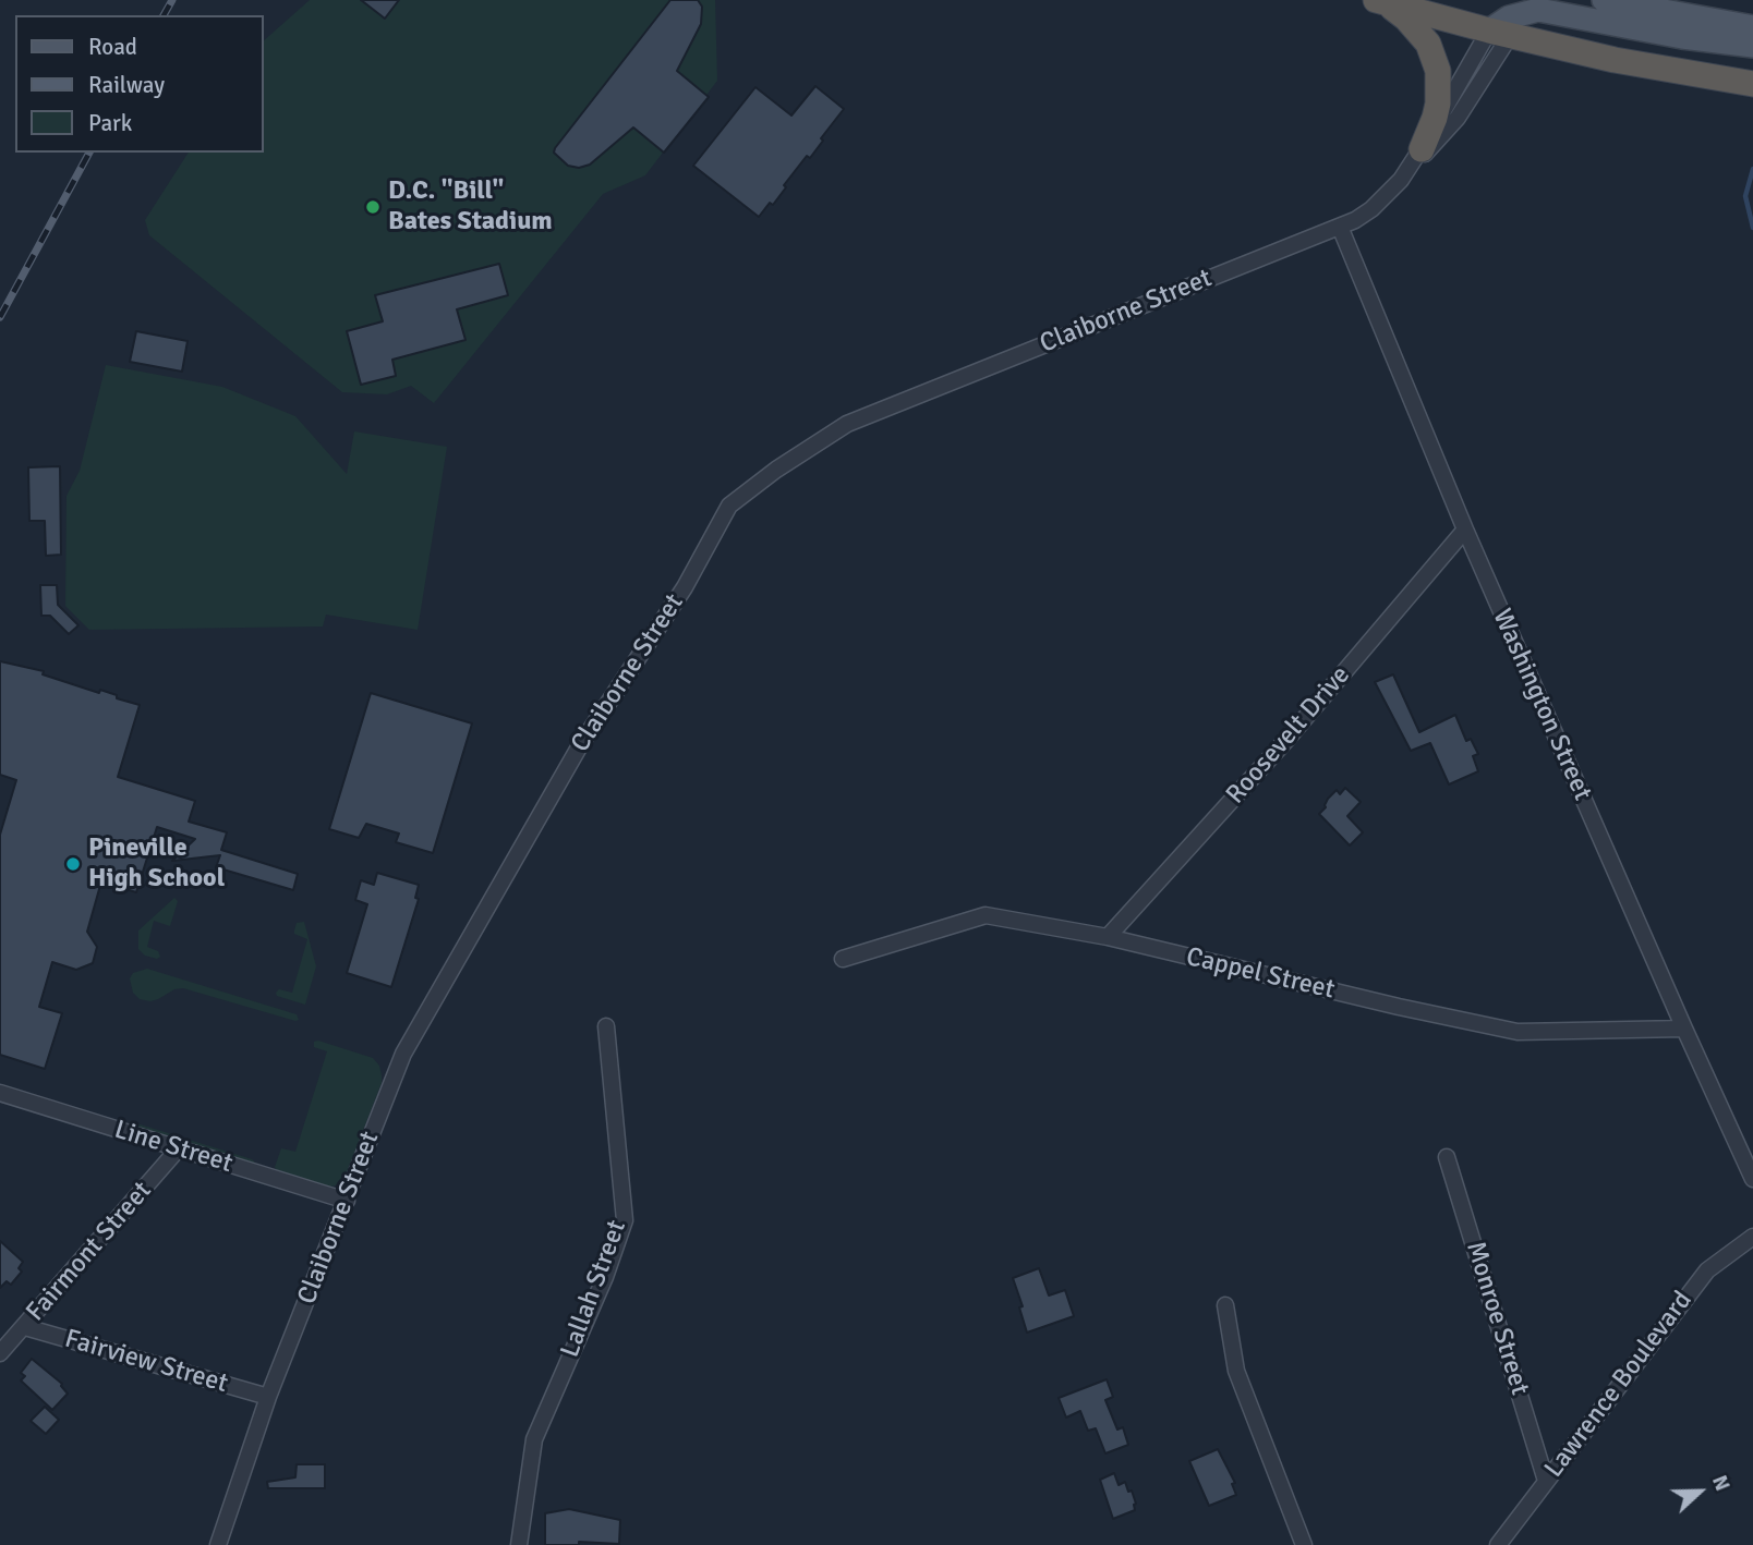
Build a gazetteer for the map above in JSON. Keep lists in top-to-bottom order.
{
  "streets": {
    "street": [
      "Claiborne Street",
      "Washington Street",
      "Roosevelt Drive",
      "Cappel Street",
      "Line Street",
      "Fairmont Street",
      "Lallah Street",
      "Monroe Street",
      "Fairview Street",
      "Lawrence Boulevard"
    ]
  },
  "crossings": [
    ["Claiborne Street", "Washington Street"],
    ["Claiborne Street", "Line Street"],
    ["Claiborne Street", "Fairview Street"],
    ["Washington Street", "Roosevelt Drive"],
    ["Washington Street", "Cappel Street"],
    ["Roosevelt Drive", "Cappel Street"],
    ["Line Street", "Fairmont Street"],
    ["Fairmont Street", "Fairview Street"],
    ["Monroe Street", "Lawrence Boulevard"]
  ],
  "places": ["D.C. \"Bill\" Bates Stadium", "Pineville High School"],
  "legend": ["Road", "Railway", "Park"],
  "north": "right"
}
